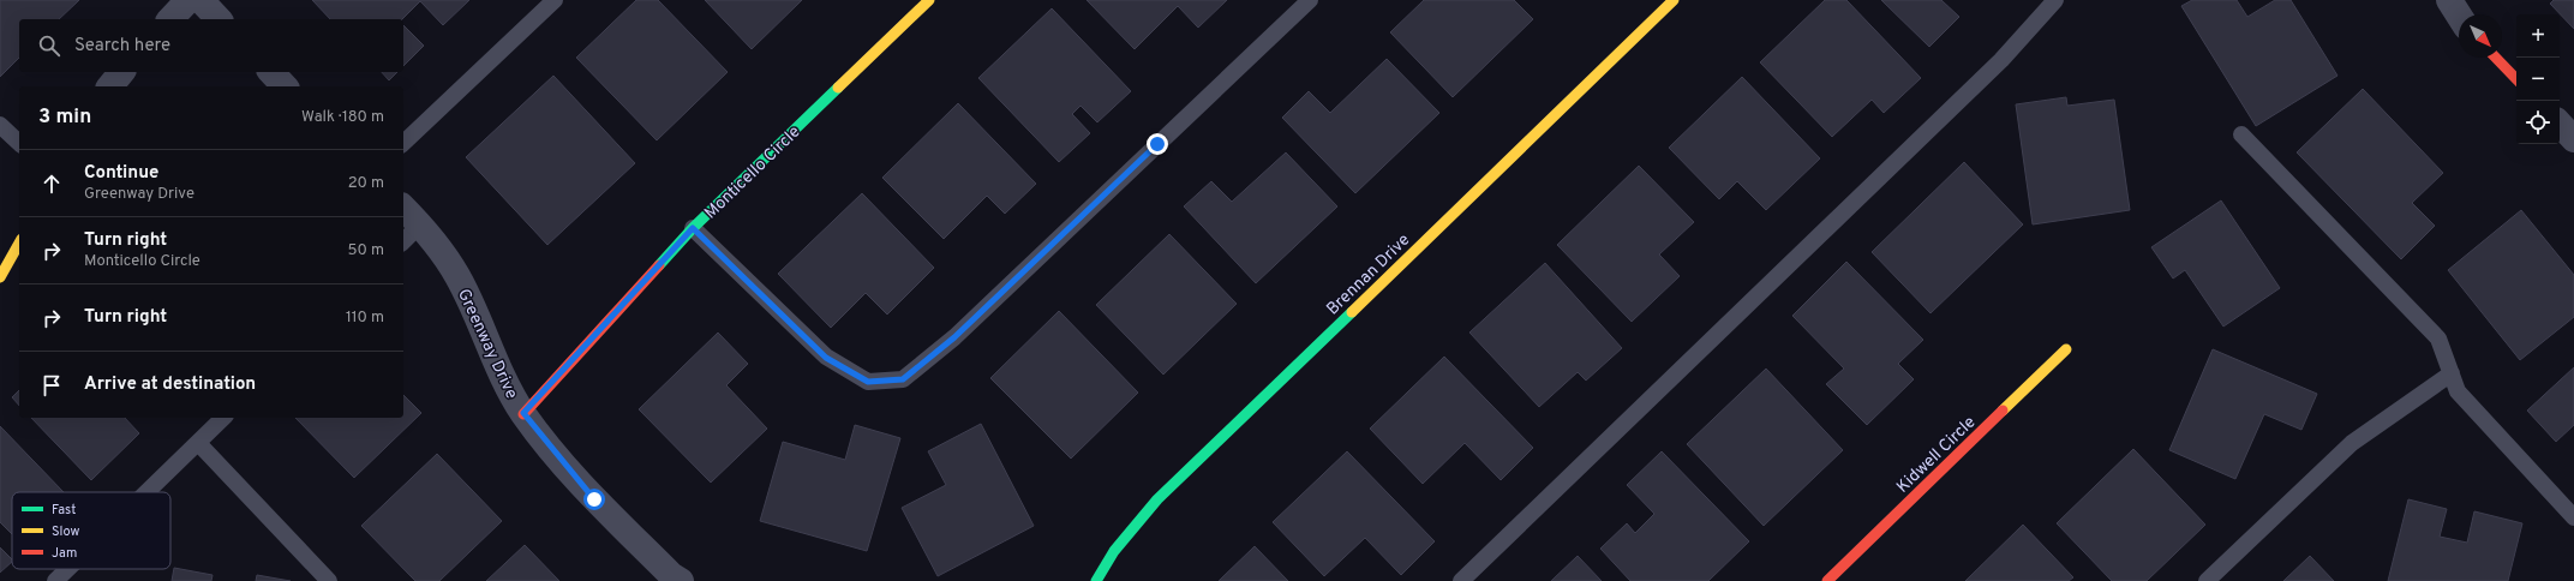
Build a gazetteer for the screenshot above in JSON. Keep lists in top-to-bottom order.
{
  "streets": {
    "street": [
      "Monticello Circle",
      "Brennan Drive",
      "Greenway Drive",
      "Kidwell Circle"
    ]
  },
  "crossings": [
    ["Monticello Circle", "Greenway Drive"]
  ],
  "legend": ["Fast", "Slow", "Jam"],
  "north": "bottom right",
  "page": {
    "map_buttons": ["+", "−"],
    "search": "Search here",
    "heading": ["3 min", "Walk · 180 m"],
    "list": [
      ["Continue", "Greenway Drive", "20 m"],
      ["Turn right", "Monticello Circle", "50 m"],
      ["Turn right", "110 m"],
      "Arrive at destination"
    ]
  }
}
